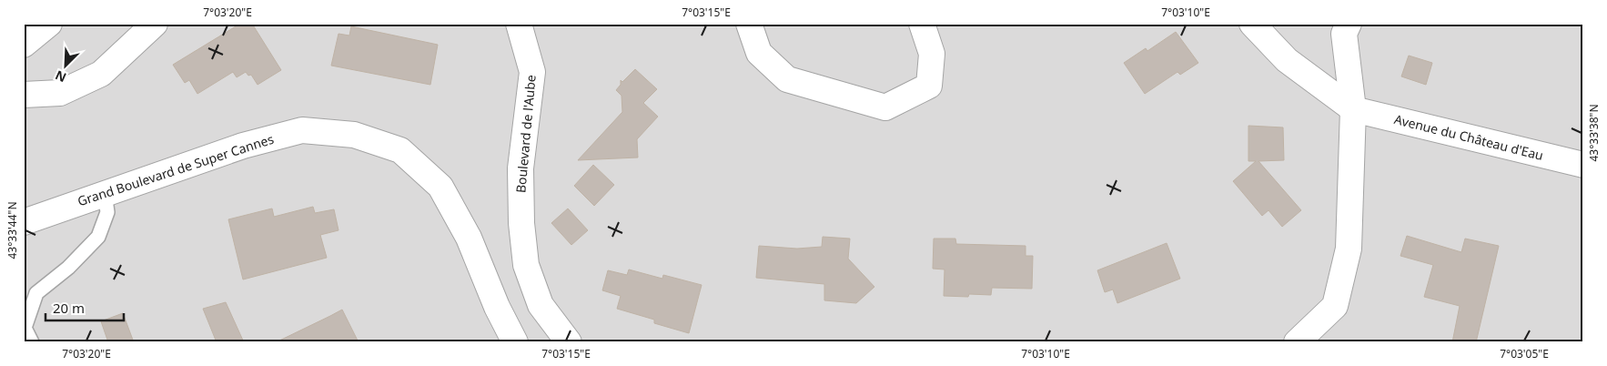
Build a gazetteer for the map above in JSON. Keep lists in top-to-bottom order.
{
  "streets": {
    "street": ["Boulevard de l'Aube", "Avenue du Château d'Eau", "Grand Boulevard de Super Cannes"]
  },
  "scale_bar": "20 m",
  "north": "bottom left",
  "coordinates": [
    "7°03'20\"E",
    "7°03'15\"E",
    "7°03'10\"E",
    "43°33'38\"N",
    "43°33'44\"N",
    "7°03'05\"E"
  ]
}
